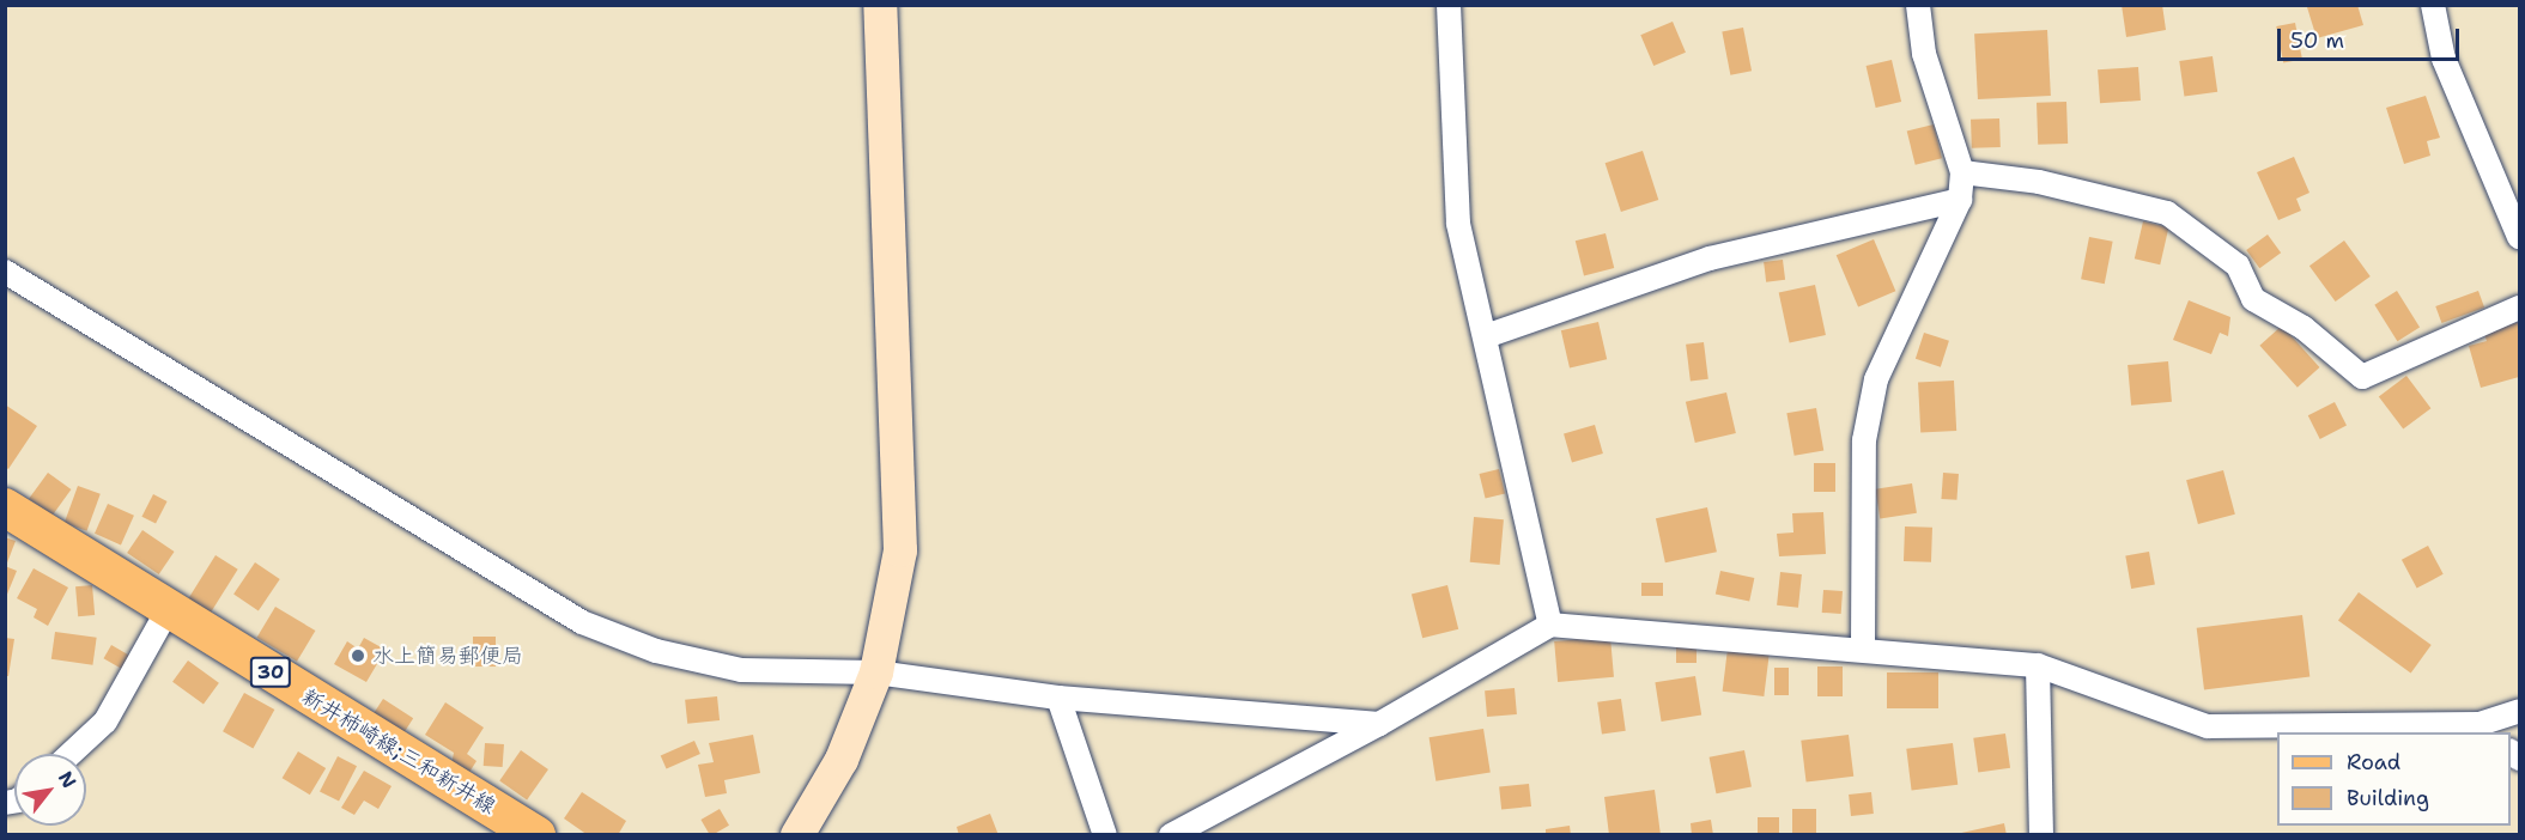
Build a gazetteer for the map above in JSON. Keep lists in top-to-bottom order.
{
  "streets": {
    "main road": ["30", "新井柿崎線;三和新井線"]
  },
  "places": ["水上簡易郵便局"],
  "legend": ["Road", "Building"],
  "scale_bar": "50 m",
  "north": "top right"
}
